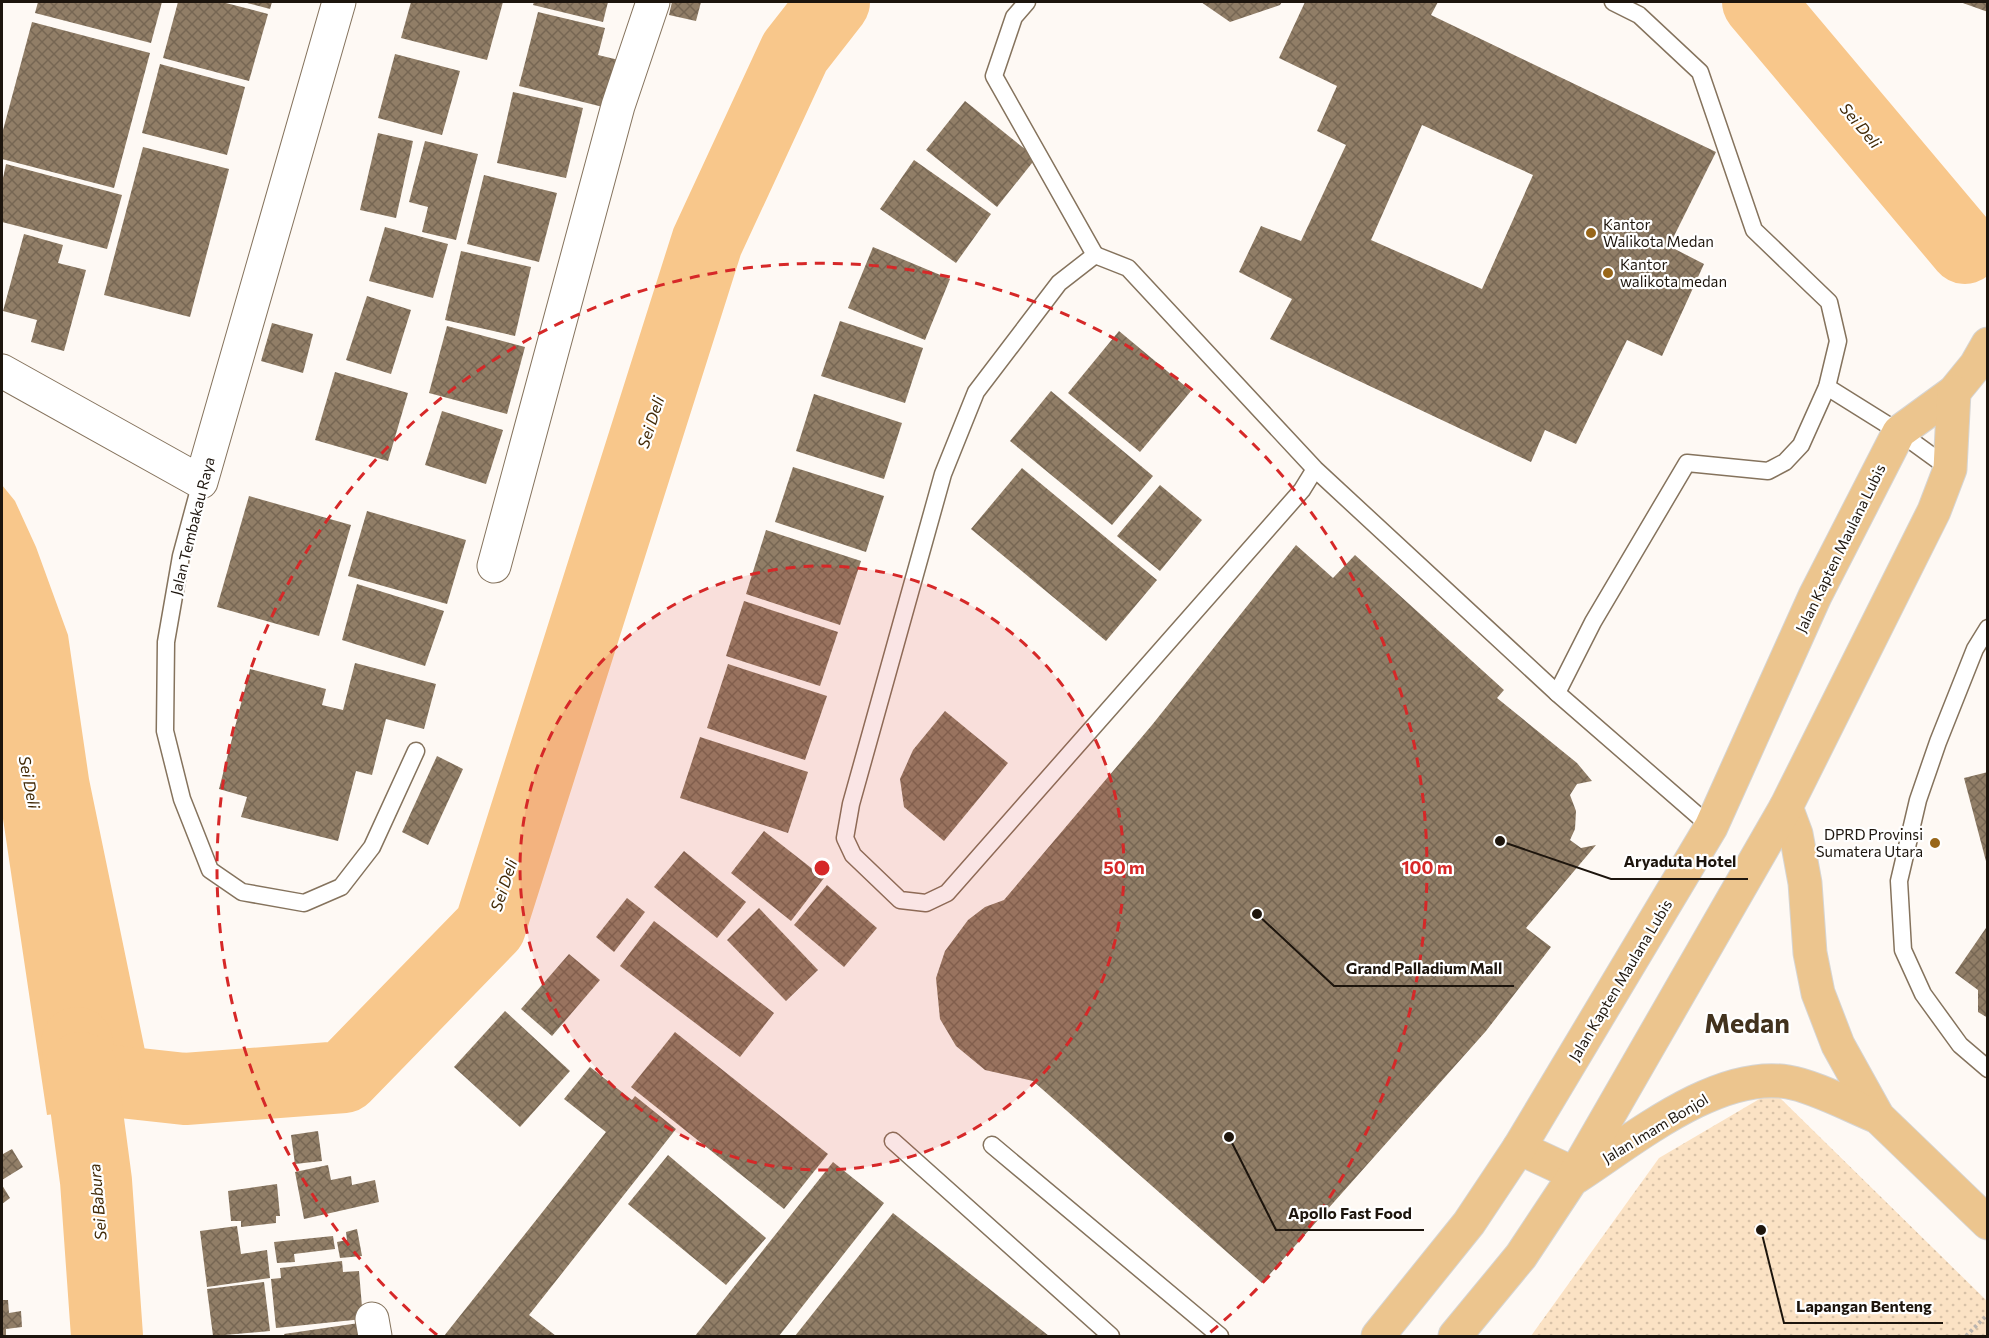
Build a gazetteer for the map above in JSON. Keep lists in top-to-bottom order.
{
  "streets": {
    "main road": ["Jalan Kapten Maulana Lubis", "Jalan Imam Bonjol"],
    "street": ["Jalan Tembakau Raya"]
  },
  "districts": ["Medan"],
  "water": ["Sei Deli", "Sei Babura"],
  "places": [
    "Kantor Walikota Medan",
    "Kantor walikota medan",
    "Aryaduta Hotel",
    "DPRD Provinsi Sumatera Utara",
    "Grand Palladium Mall",
    "Apollo Fast Food",
    "Lapangan Benteng"
  ],
  "rings": ["50 m", "100 m"]
}
